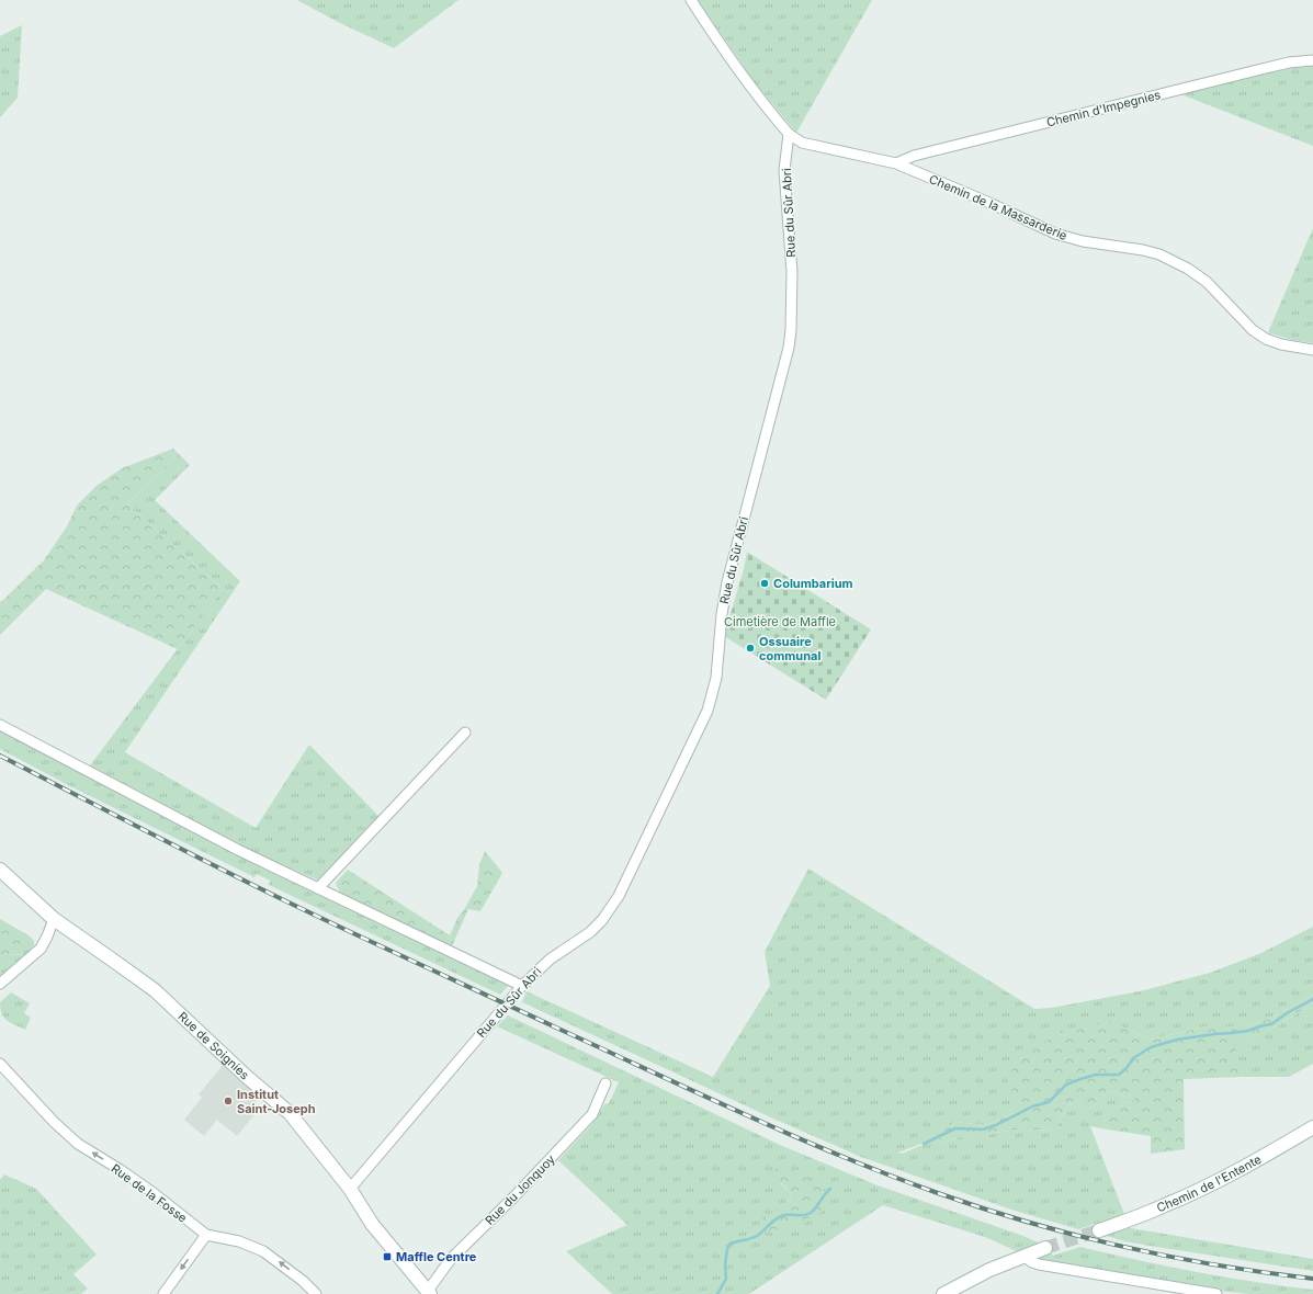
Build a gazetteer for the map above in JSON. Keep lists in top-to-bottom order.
{
  "streets": {
    "street": [
      "Chemin d'Impegnies",
      "Chemin de la Massarderie",
      "Rue du Sûr Abri",
      "Rue de Soignies",
      "Chemin de l'Entente",
      "Rue du Jonquoy",
      "Rue de la Fosse"
    ]
  },
  "crossings": [
    ["Chemin d'Impegnies", "Chemin de la Massarderie"],
    ["Chemin de la Massarderie", "Rue du Sûr Abri"],
    ["Rue du Sûr Abri", "Rue de Soignies"],
    ["Rue de Soignies", "Rue du Jonquoy"]
  ],
  "one_way": ["Rue de la Fosse"],
  "parks": ["Cimetière de Maffle"],
  "places": {
    "other": ["Columbarium", "Ossuaire communal", "Institut Saint-Joseph"],
    "transit": ["Maffle Centre"]
  }
}
